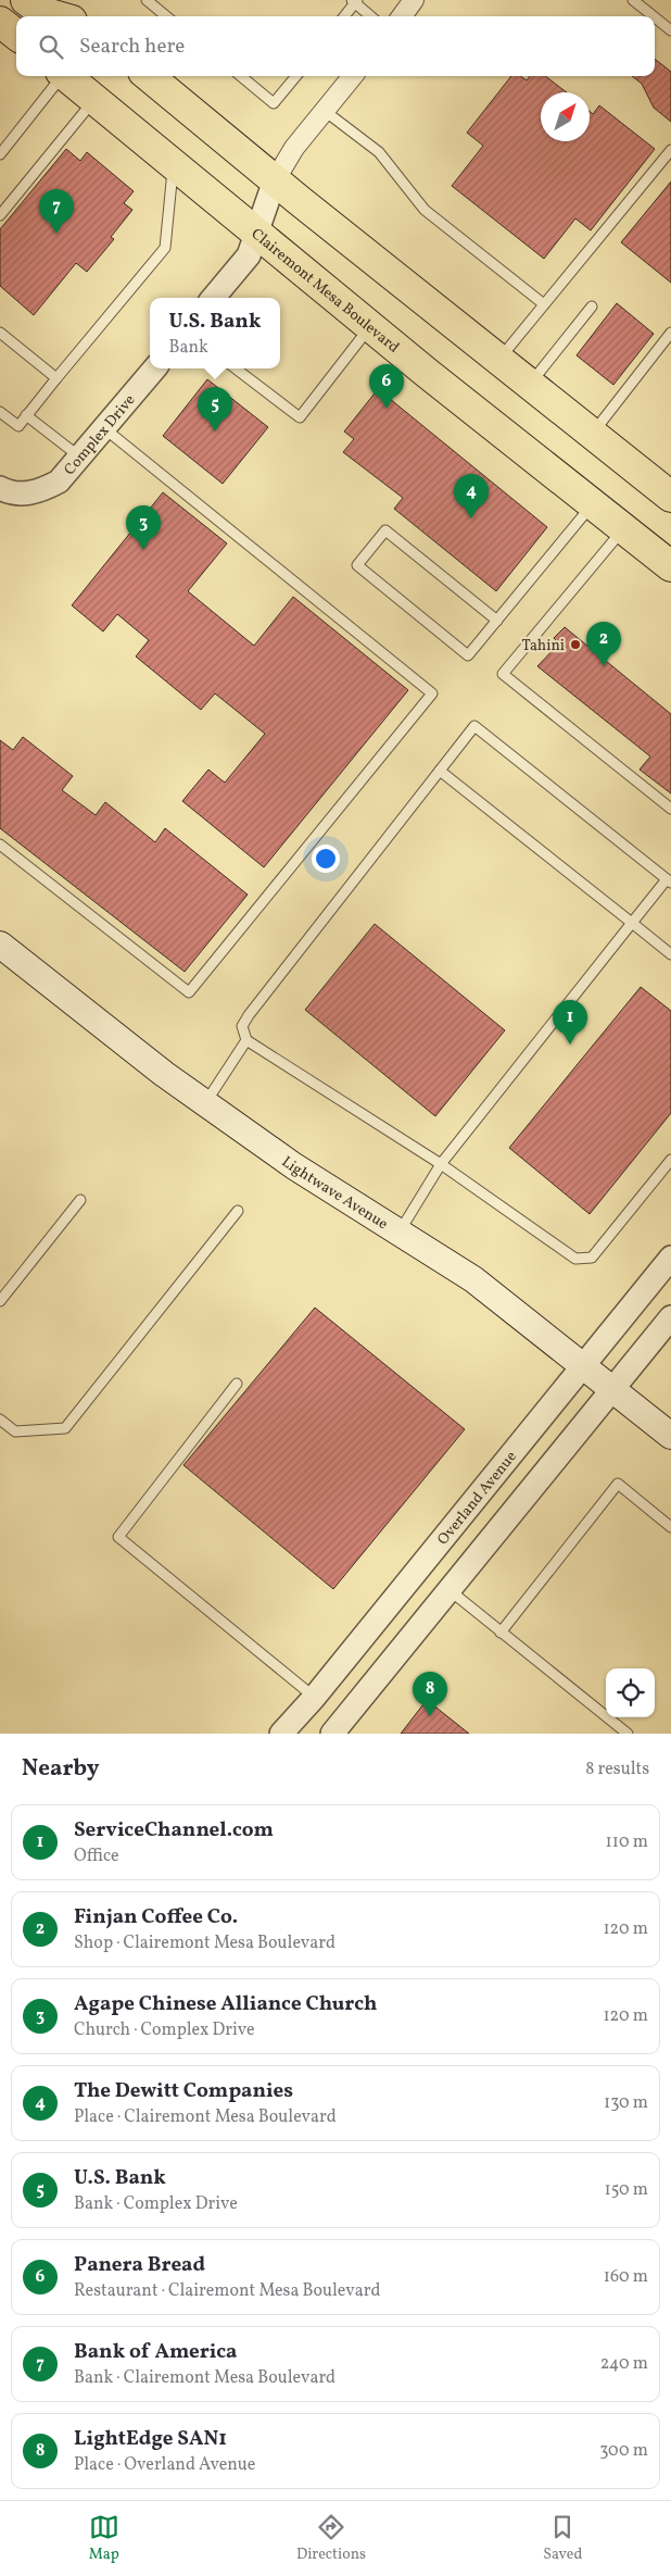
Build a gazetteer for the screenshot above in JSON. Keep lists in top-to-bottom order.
{
  "streets": {
    "main road": ["Clairemont Mesa Boulevard", "Lightwave Avenue"],
    "street": ["Complex Drive", "Overland Avenue"]
  },
  "crossings": [
    ["Lightwave Avenue", "Overland Avenue"]
  ],
  "places": ["Tahini"],
  "north": "top right",
  "page": {
    "search": "Search here",
    "pins": [
      "7",
      "6",
      "5",
      "4",
      "3",
      "2",
      "1",
      "8"
    ],
    "popup": ["U.S. Bank", "Bank"],
    "heading": ["Nearby", "8 results"],
    "list": [
      {
        "mark": "1",
        "name": "ServiceChannel.com",
        "note": "Office",
        "value": "110 m"
      },
      {
        "mark": "2",
        "name": "Finjan Coffee Co.",
        "note": "Shop · Clairemont Mesa Boulevard",
        "value": "120 m"
      },
      {
        "mark": "3",
        "name": "Agape Chinese Alliance Church",
        "note": "Church · Complex Drive",
        "value": "120 m"
      },
      {
        "mark": "4",
        "name": "The Dewitt Companies",
        "note": "Place · Clairemont Mesa Boulevard",
        "value": "130 m"
      },
      {
        "mark": "5",
        "name": "U.S. Bank",
        "note": "Bank · Complex Drive",
        "value": "150 m"
      },
      {
        "mark": "6",
        "name": "Panera Bread",
        "note": "Restaurant · Clairemont Mesa Boulevard",
        "value": "160 m"
      },
      {
        "mark": "7",
        "name": "Bank of America",
        "note": "Bank · Clairemont Mesa Boulevard",
        "value": "240 m"
      },
      {
        "mark": "8",
        "name": "LightEdge SAN1",
        "note": "Place · Overland Avenue",
        "value": "300 m"
      }
    ],
    "nav": ["Map", "Directions", "Saved"]
  }
}
